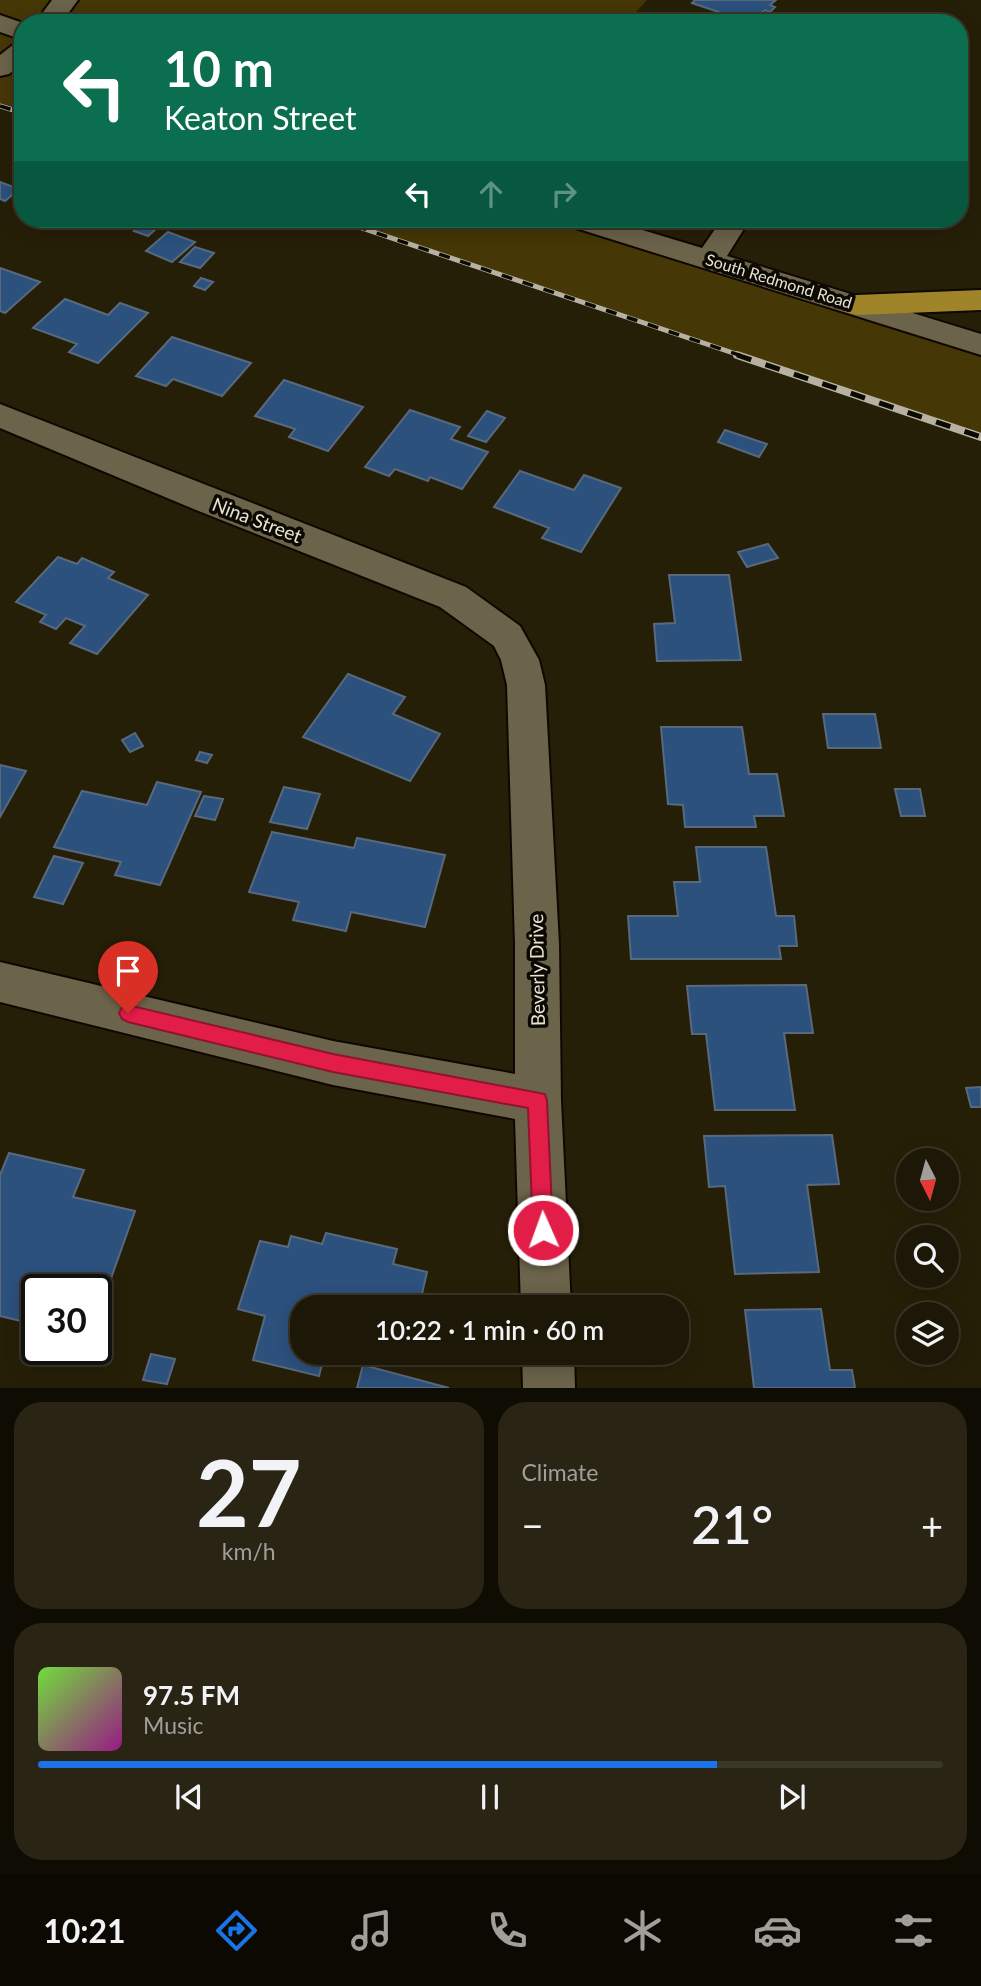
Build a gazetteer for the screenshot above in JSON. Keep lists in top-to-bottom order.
{
  "streets": {
    "street": ["South Redmond Road", "Nina Street", "Beverly Drive"]
  },
  "crossings": [
    ["Nina Street", "Beverly Drive"]
  ],
  "north": "bottom",
  "page": {
    "turn": ["10 m", "Keaton Street"],
    "limit": "30",
    "trip": "10:22 · 1 min · 60 m",
    "tile": [
      ["27", "km/h"],
      "Climate"
    ],
    "heat": ["−", "21°", "+"],
    "song": ["97.5 FM", "Music"],
    "tabs": "10:21"
  }
}
